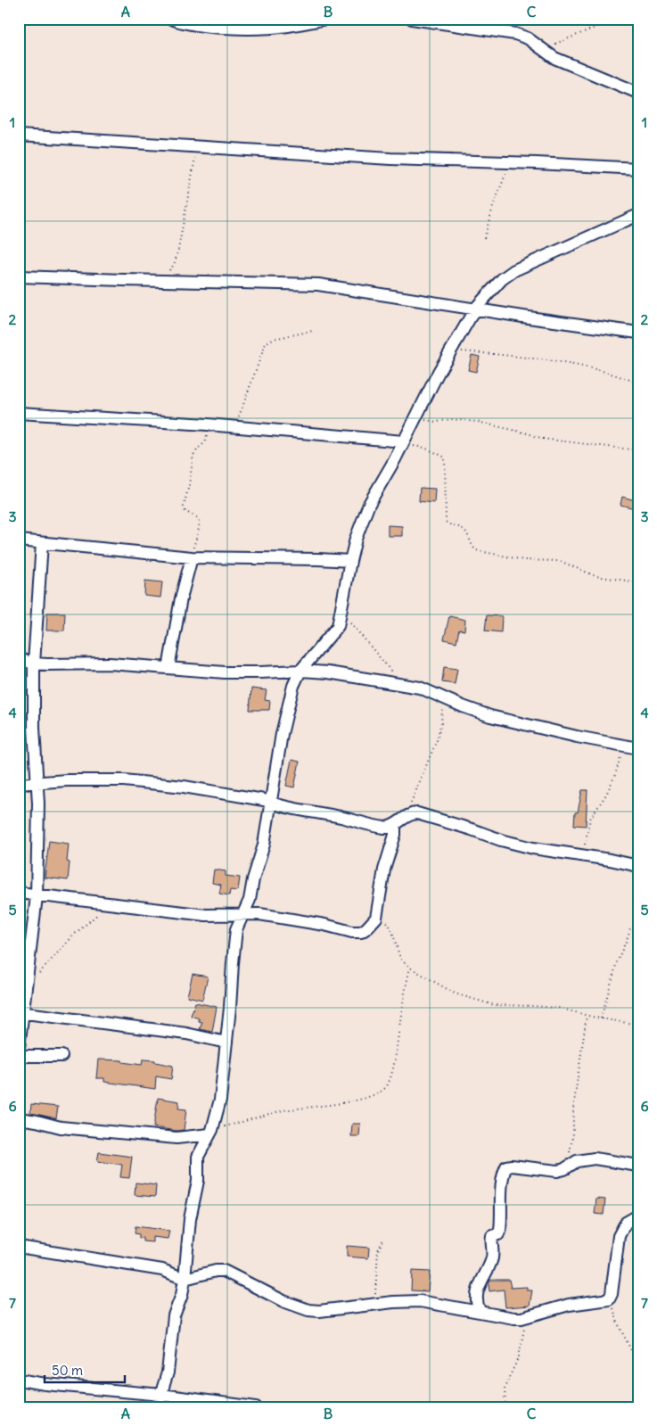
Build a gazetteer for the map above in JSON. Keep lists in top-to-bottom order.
{
  "scale_bar": "50 m",
  "grid": {
    "columns": ["A", "B", "C"],
    "rows": [
      "1",
      "2",
      "3",
      "4",
      "5",
      "6",
      "7"
    ]
  }
}
